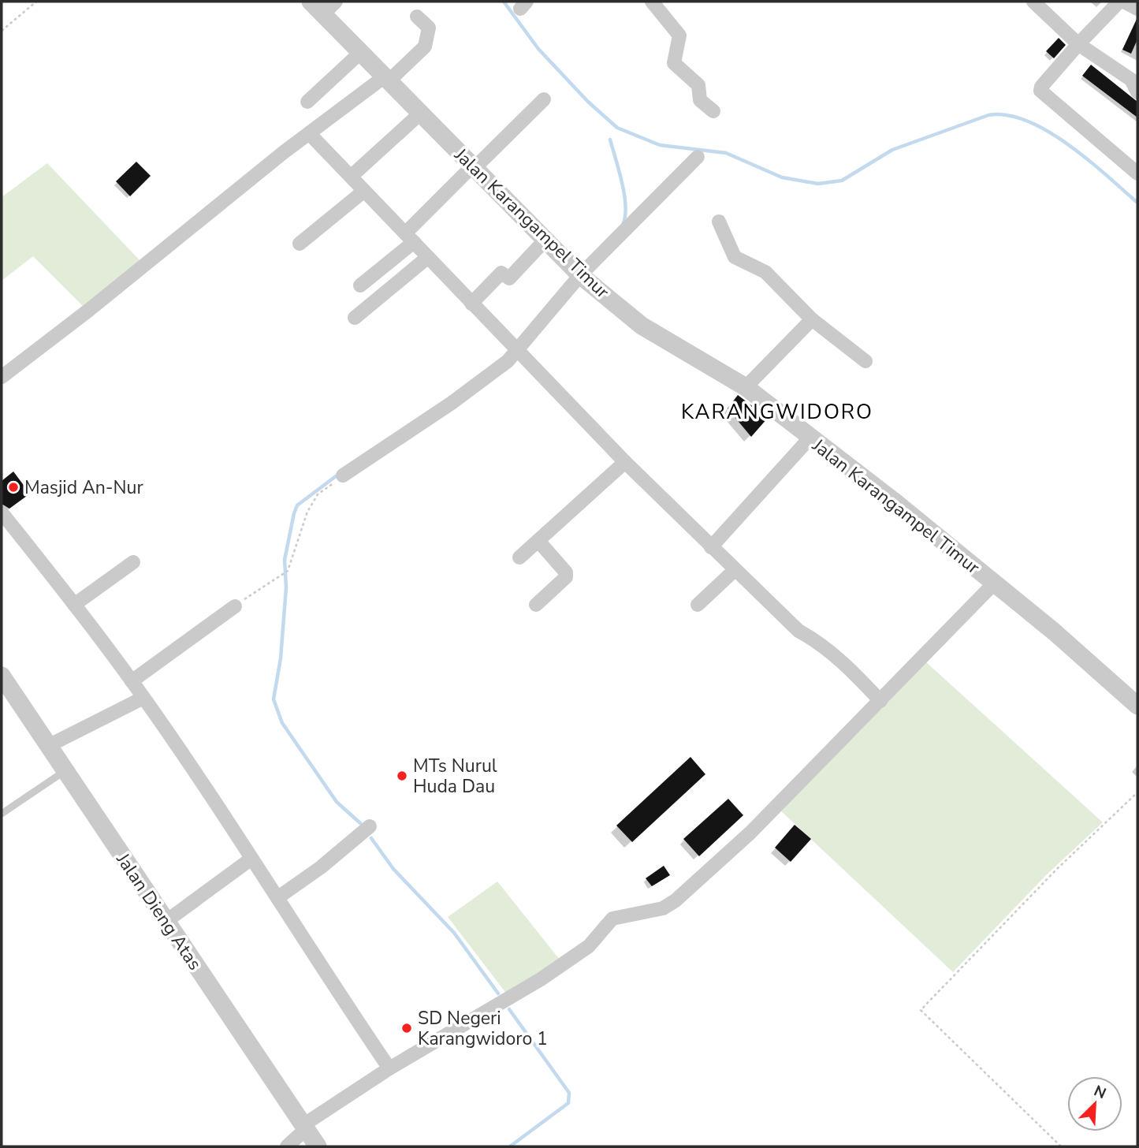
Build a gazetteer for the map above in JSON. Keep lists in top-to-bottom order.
{
  "streets": {
    "street": ["Jalan Karangampel Timur", "Jalan Dieng Atas"]
  },
  "districts": ["KARANGWIDORO"],
  "places": ["Masjid An-Nur", "MTs Nurul Huda Dau", "SD Negeri Karangwidoro 1"],
  "north": "top right"
}
